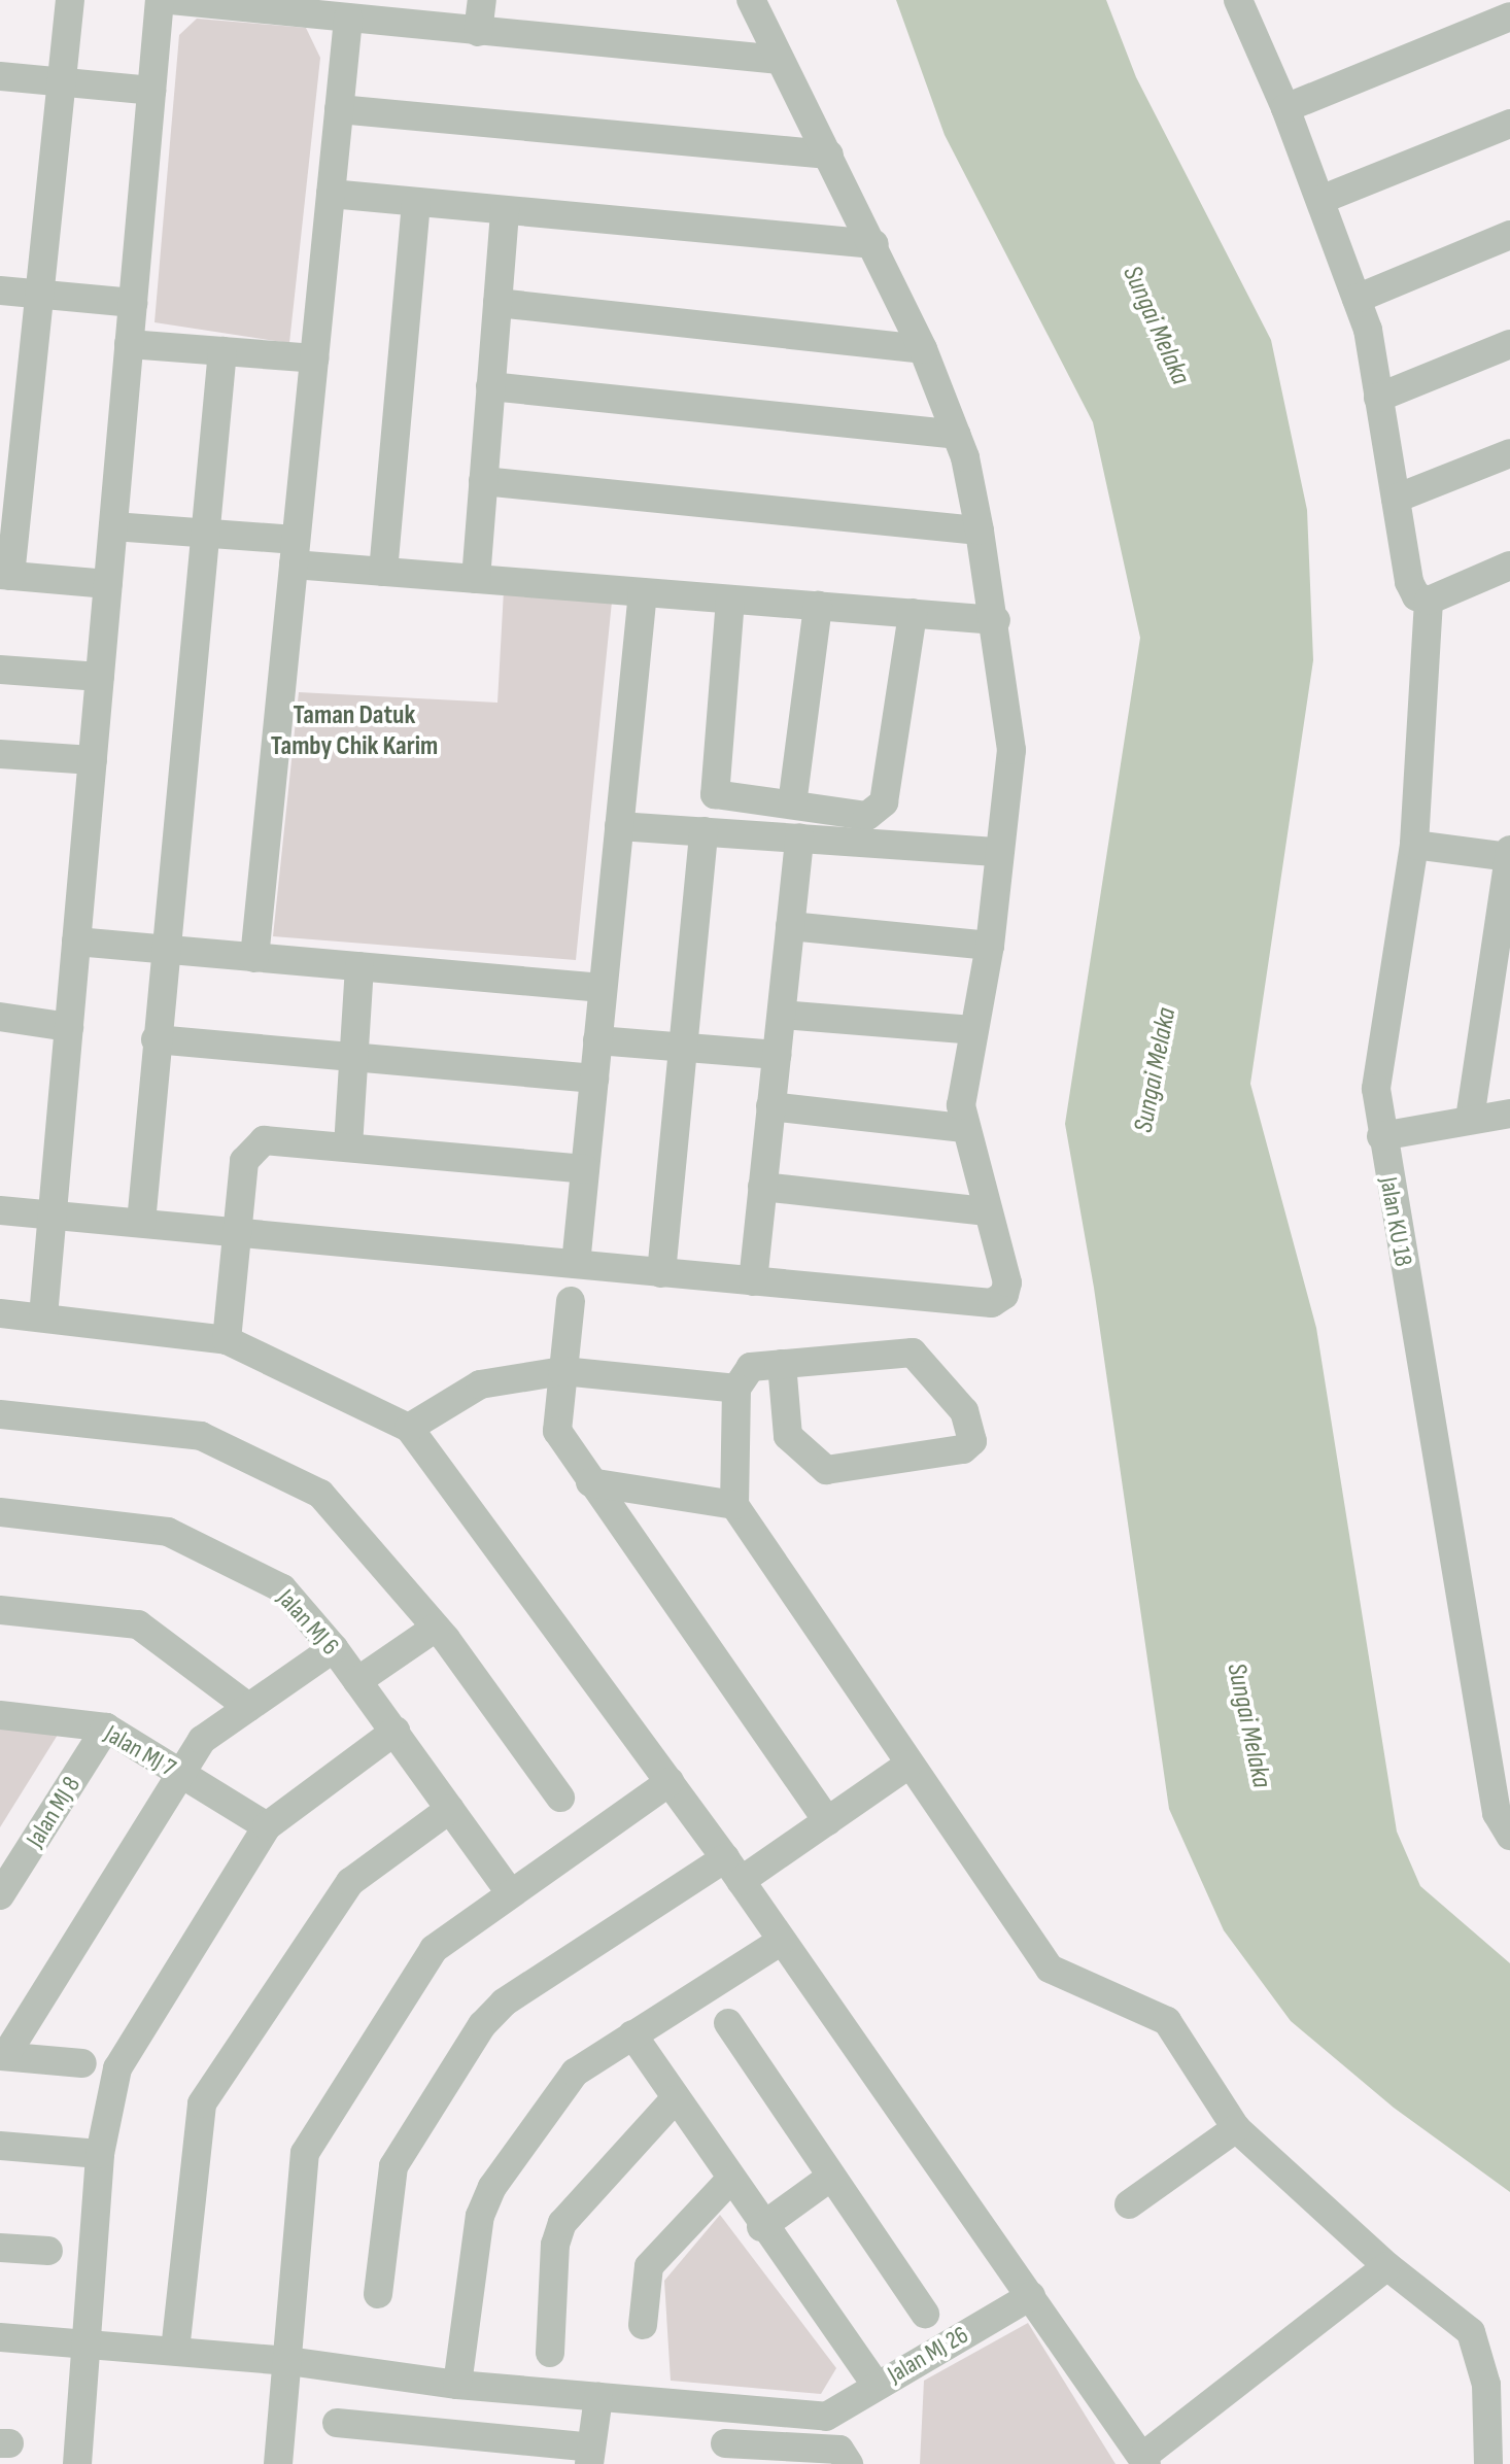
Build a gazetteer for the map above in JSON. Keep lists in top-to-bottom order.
{
  "streets": {
    "street": [
      "Jalan KU 18",
      "Jalan MJ 6",
      "Jalan MJ 7",
      "Jalan MJ 8",
      "Jalan MJ 26"
    ]
  },
  "crossings": [
    ["Jalan MJ 7", "Jalan MJ 8"]
  ],
  "districts": ["Taman Datuk Tamby Chik Karim"],
  "water": ["Sungai Melaka"]
}
